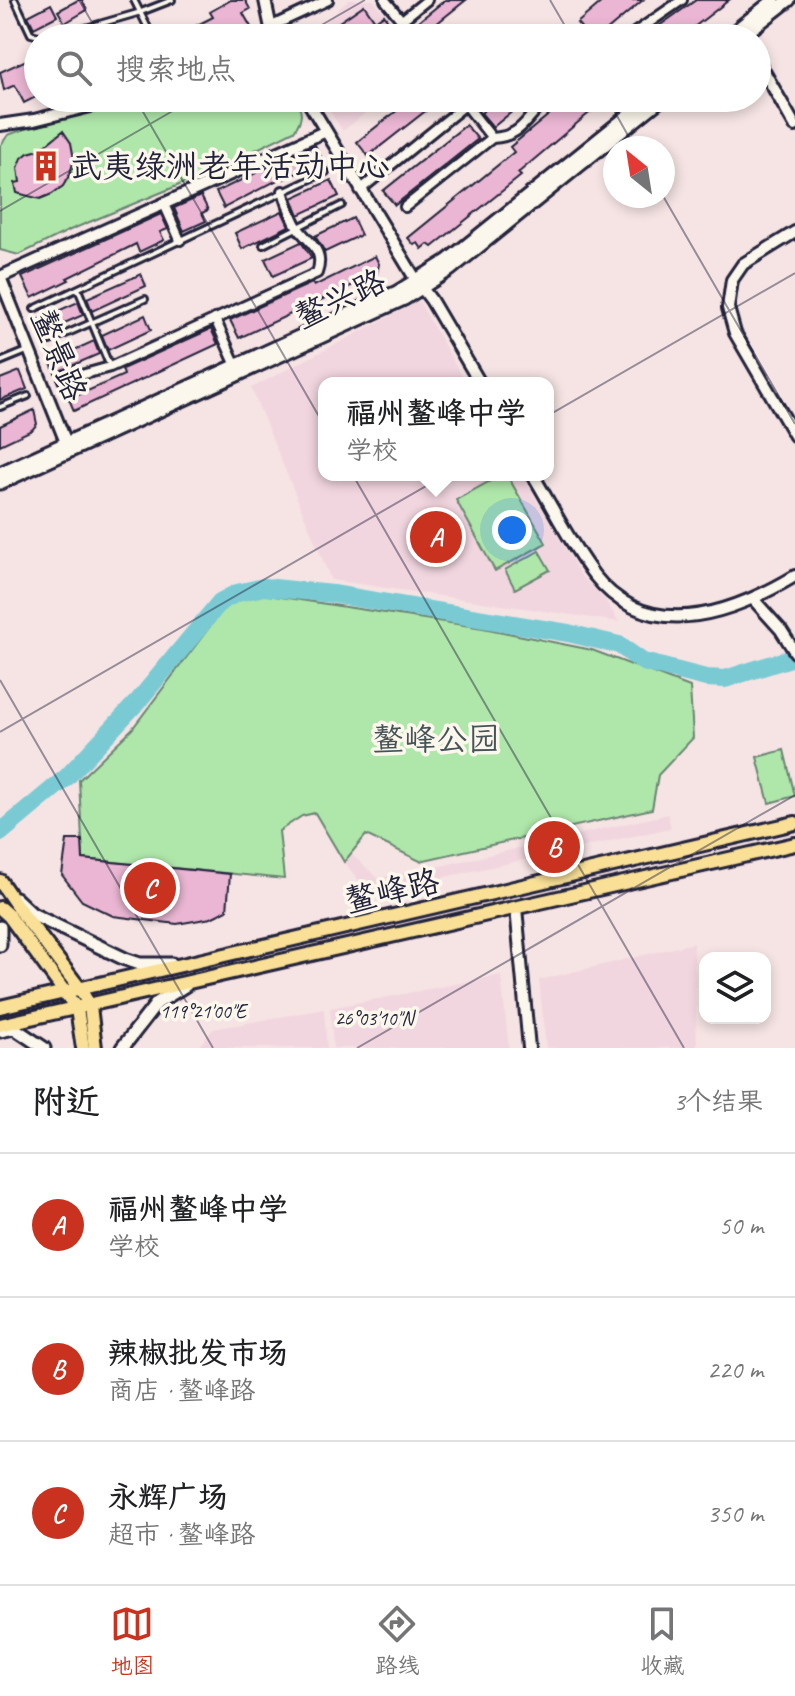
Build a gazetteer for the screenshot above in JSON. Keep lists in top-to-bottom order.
{
  "streets": {
    "main road": ["鳌兴路", "鳌峰路"],
    "street": ["鳌景路"]
  },
  "crossings": [
    ["鳌兴路", "鳌景路"]
  ],
  "parks": ["鳌峰公园"],
  "places": {
    "building": ["武夷绿洲老年活动中心"]
  },
  "north": "top left",
  "page": {
    "search": "搜索地点",
    "popup": ["福州鳌峰中学", "学校"],
    "pins": ["A", "B", "C"],
    "heading": ["附近", "3个结果"],
    "list": [
      {
        "mark": "A",
        "name": "福州鳌峰中学",
        "note": "学校",
        "value": "50 m"
      },
      {
        "mark": "B",
        "name": "辣椒批发市场",
        "note": "商店 · 鳌峰路",
        "value": "220 m"
      },
      {
        "mark": "C",
        "name": "永辉广场",
        "note": "超市 · 鳌峰路",
        "value": "350 m"
      }
    ],
    "nav": ["地图", "路线", "收藏"]
  },
  "coordinates": ["119°21'00\"E", "26°03'10\"N"]
}
